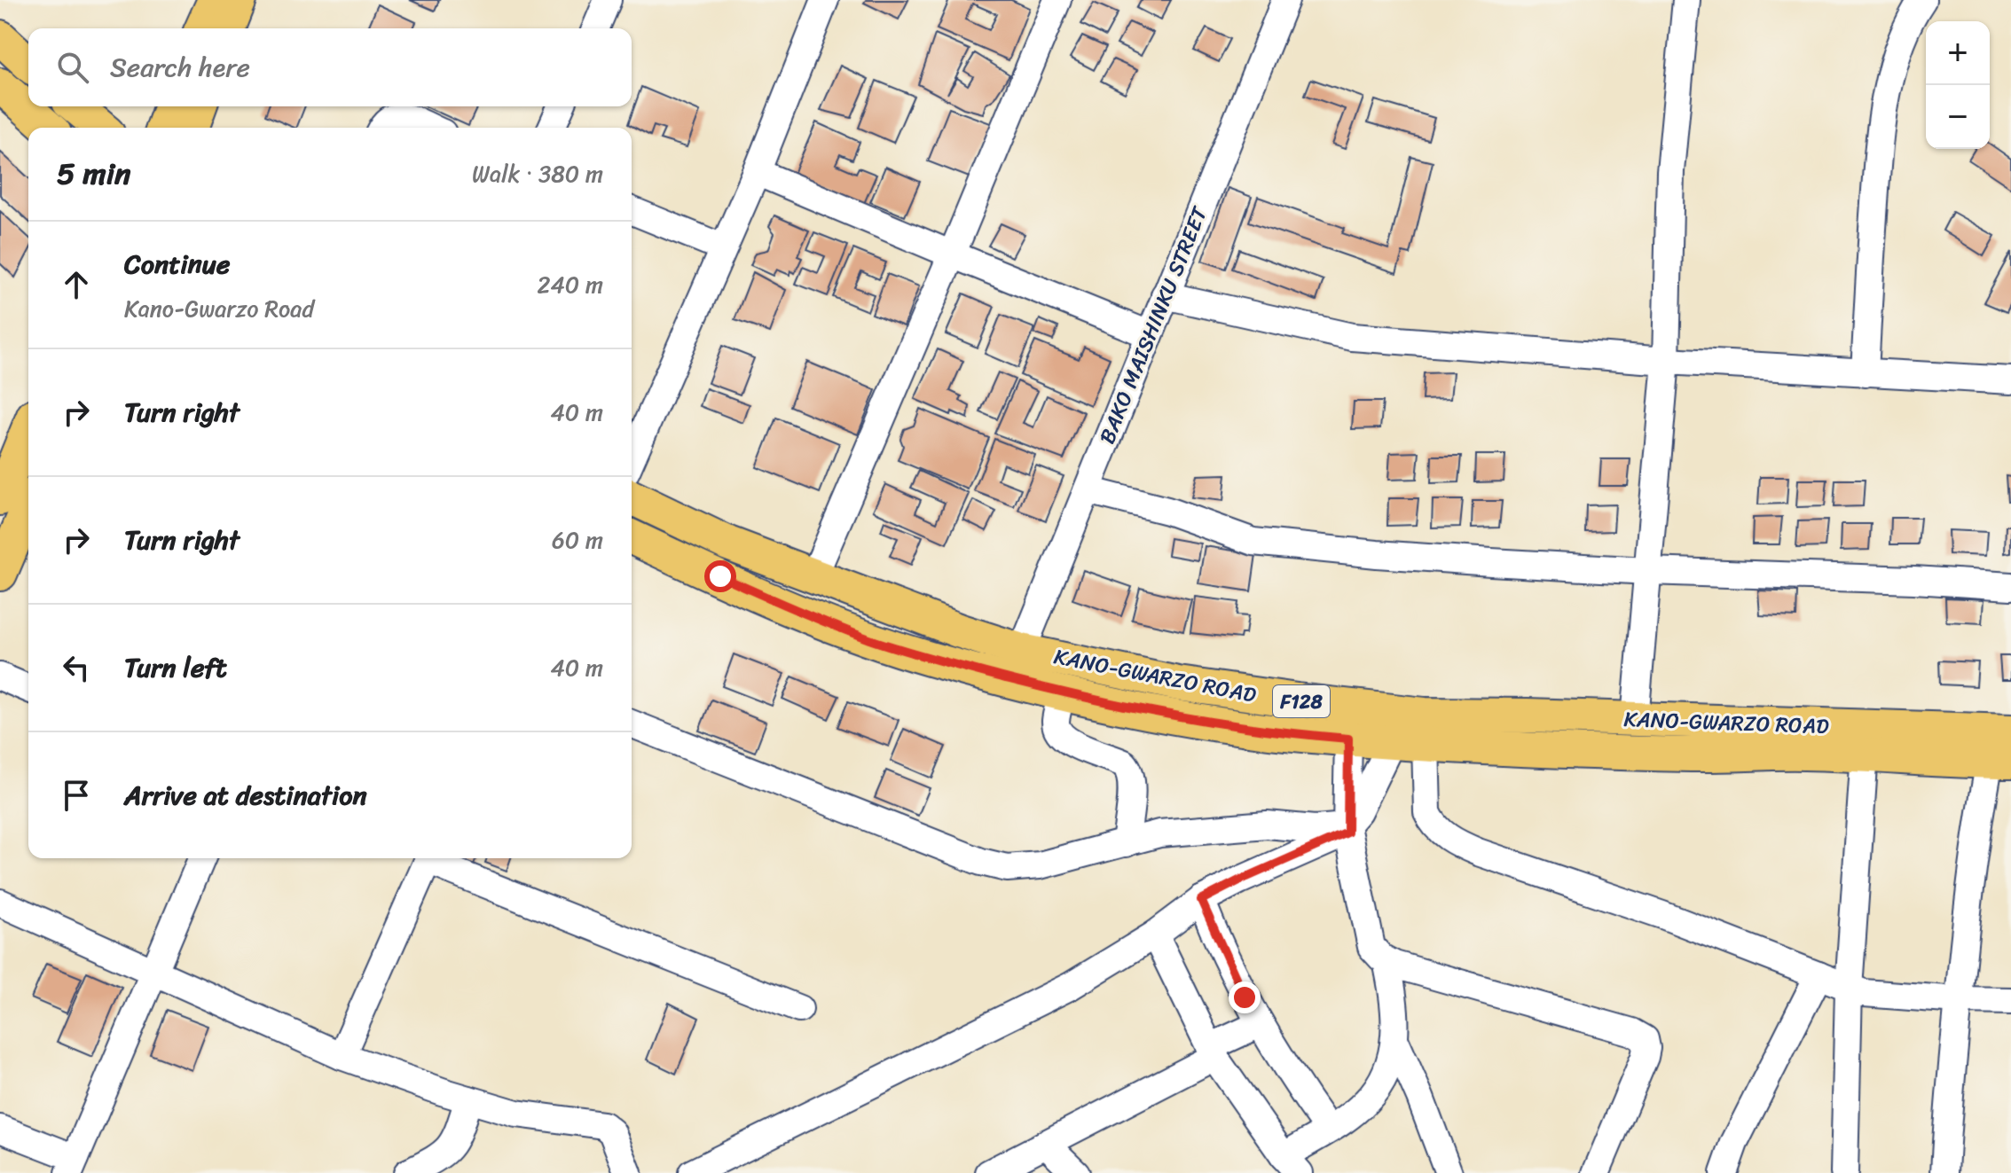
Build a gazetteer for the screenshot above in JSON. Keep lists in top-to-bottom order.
{
  "streets": {
    "main road": ["KANO-GWARZO ROAD", "F128"],
    "street": ["BAKO MAISHINKU STREET"]
  },
  "crossings": [
    ["BAKO MAISHINKU STREET", "KANO-GWARZO ROAD"]
  ],
  "page": {
    "map_buttons": ["+", "−"],
    "search": "Search here",
    "heading": ["5 min", "Walk · 380 m"],
    "list": [
      ["Continue", "Kano-Gwarzo Road", "240 m"],
      ["Turn right", "40 m"],
      ["Turn right", "60 m"],
      ["Turn left", "40 m"],
      "Arrive at destination"
    ]
  }
}
